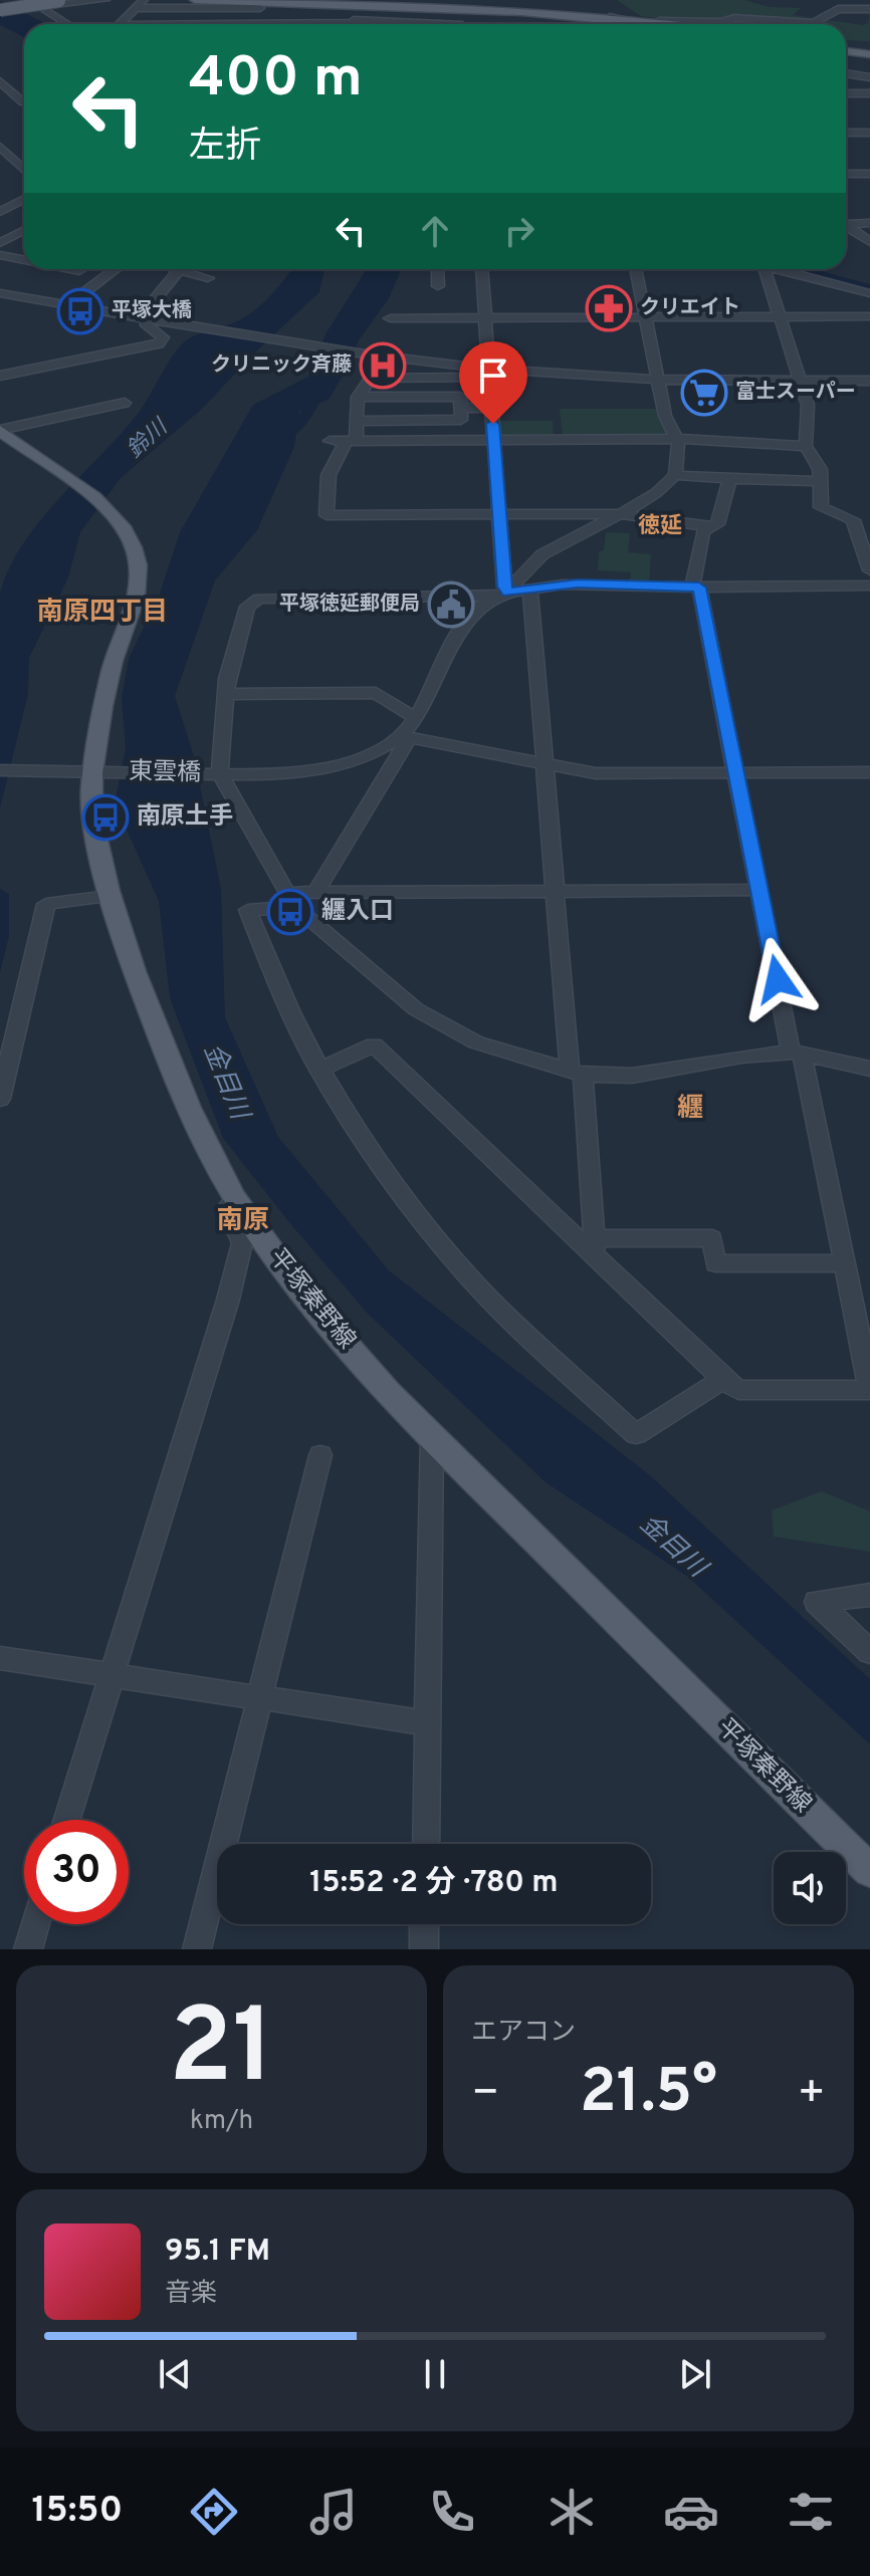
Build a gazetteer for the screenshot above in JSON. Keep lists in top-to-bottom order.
{
  "streets": {
    "main road": ["平塚秦野線"],
    "street": ["東雲橋"]
  },
  "crossings": [
    ["東雲橋", "平塚秦野線"]
  ],
  "districts": [
    "徳延",
    "南原四丁目",
    "纒",
    "南原"
  ],
  "water": ["鈴川", "金目川"],
  "places": {
    "pharmacy": ["クリエイト"],
    "bus stop": ["平塚大橋", "南原土手", "纒入口"],
    "hospital": ["クリニック斉藤"],
    "supermarket": ["富士スーパー"],
    "public building": ["平塚徳延郵便局"]
  },
  "page": {
    "turn": ["400 m", "左折"],
    "limit": "30",
    "trip": "15:52 · 2 分 · 780 m",
    "tile": [
      ["21", "km/h"],
      "エアコン"
    ],
    "heat": ["−", "21.5°", "+"],
    "song": ["95.1 FM", "音楽"],
    "tabs": "15:50"
  }
}
